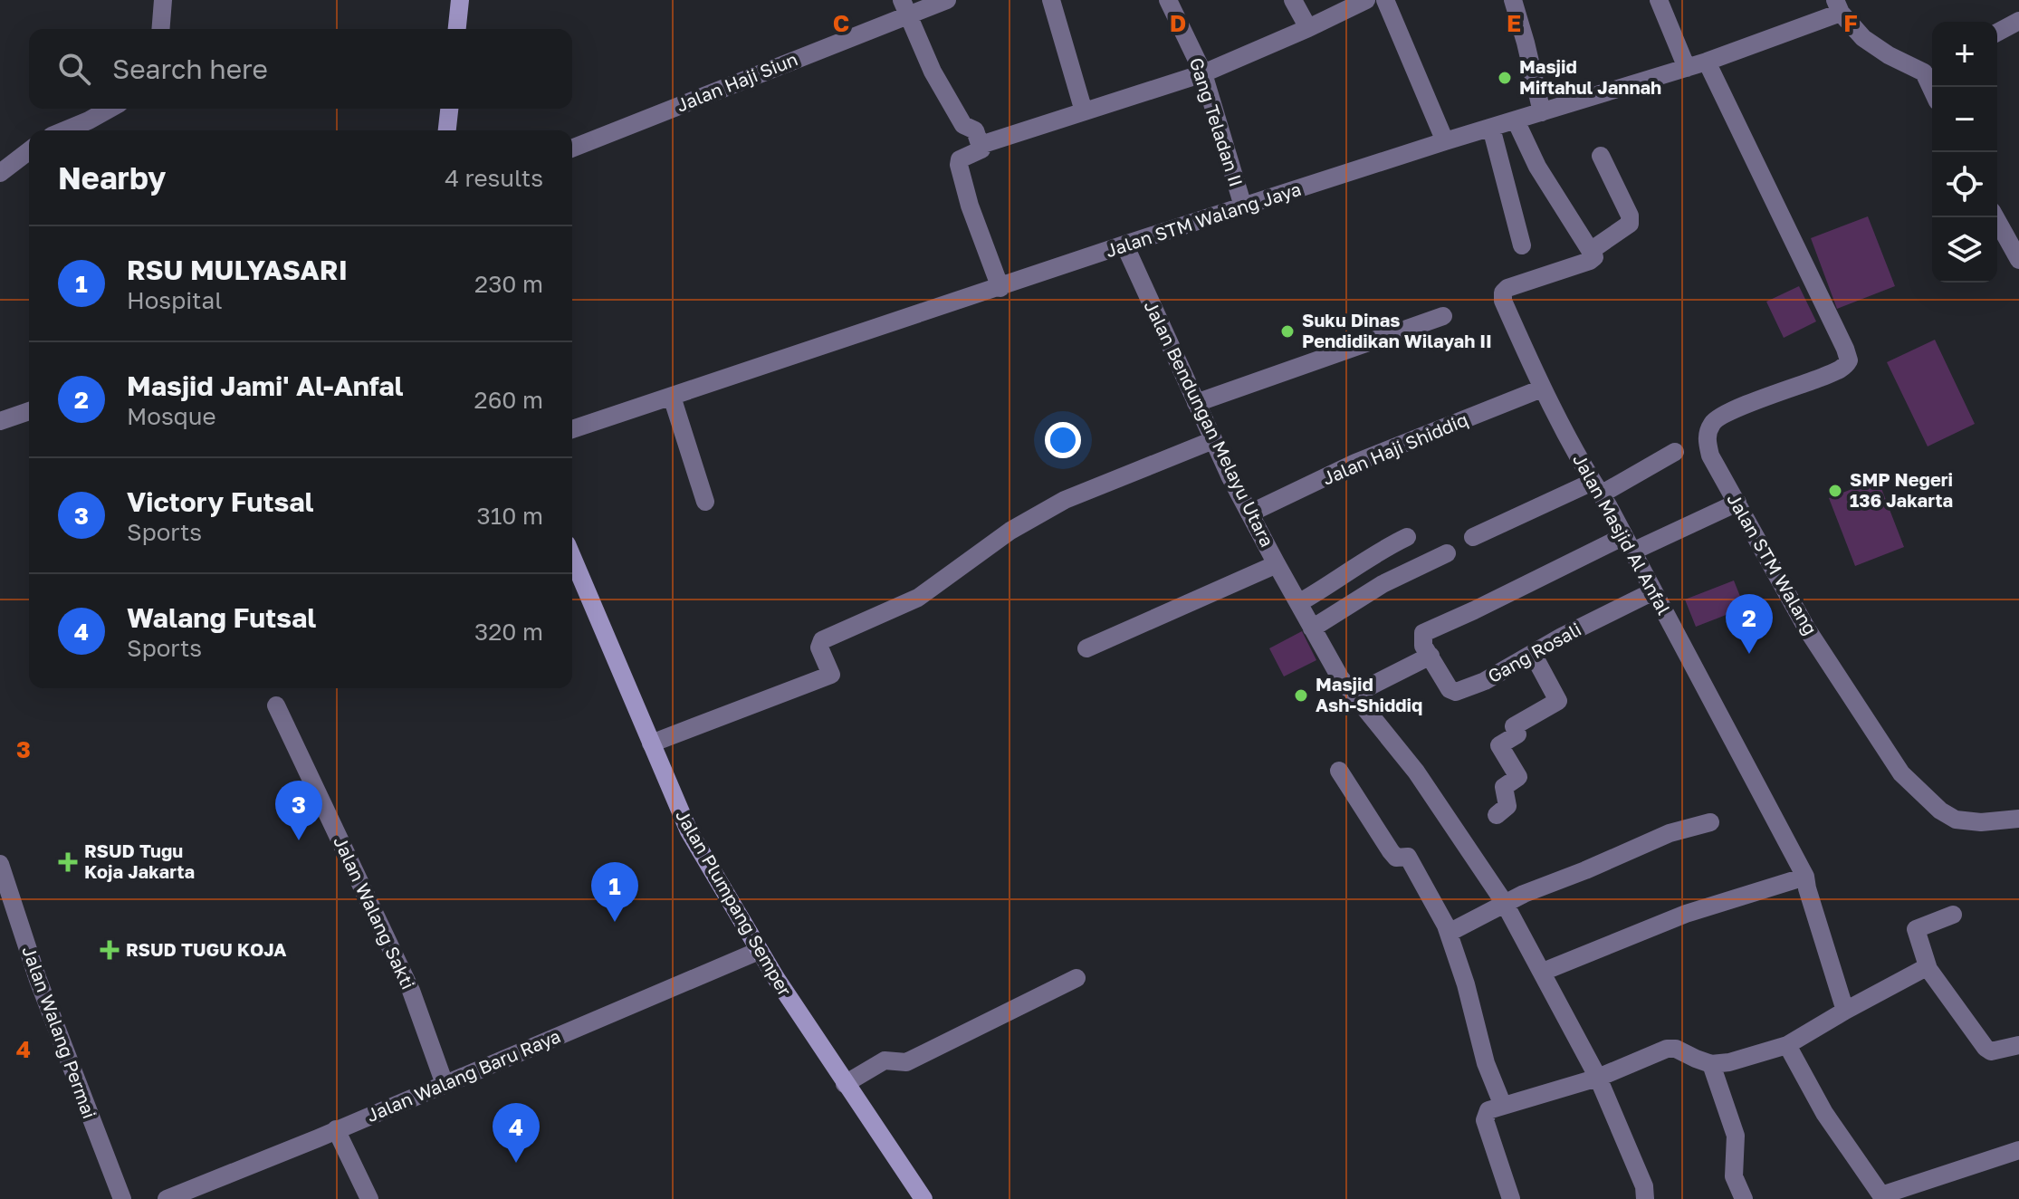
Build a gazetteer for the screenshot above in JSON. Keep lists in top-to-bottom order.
{
  "streets": {
    "main road": ["Jalan Plumpang Semper"],
    "street": [
      "Jalan Haji Siun",
      "Gang Teladan II",
      "Jalan STM Walang Jaya",
      "Jalan Bendungan Melayu Utara",
      "Jalan Haji Shiddiq",
      "Jalan Masjid Al Anfal",
      "Jalan STM Walang",
      "Gang Rosali",
      "Jalan Walang Sakti",
      "Jalan Walang Permai",
      "Jalan Walang Baru Raya"
    ]
  },
  "crossings": [
    ["Gang Teladan II", "Jalan STM Walang Jaya"],
    ["Jalan STM Walang Jaya", "Jalan Bendungan Melayu Utara"],
    ["Jalan STM Walang Jaya", "Jalan STM Walang"],
    ["Jalan Bendungan Melayu Utara", "Jalan Haji Shiddiq"],
    ["Jalan Haji Shiddiq", "Jalan Masjid Al Anfal"],
    ["Jalan Masjid Al Anfal", "Gang Rosali"],
    ["Jalan Plumpang Semper", "Jalan Walang Baru Raya"],
    ["Jalan Walang Sakti", "Jalan Walang Baru Raya"]
  ],
  "places": {
    "other": [
      "Masjid Miftahul Jannah",
      "Suku Dinas Pendidikan Wilayah II",
      "SMP Negeri 136 Jakarta",
      "Masjid Ash-Shiddiq"
    ],
    "health": ["RSUD Tugu Koja Jakarta", "RSUD TUGU KOJA"]
  },
  "page": {
    "map_buttons": ["+", "−"],
    "search": "Search here",
    "heading": ["Nearby", "4 results"],
    "list": [
      {
        "mark": "1",
        "name": "RSU MULYASARI",
        "note": "Hospital",
        "value": "230 m"
      },
      {
        "mark": "2",
        "name": "Masjid Jami' Al-Anfal",
        "note": "Mosque",
        "value": "260 m"
      },
      {
        "mark": "3",
        "name": "Victory Futsal",
        "note": "Sports",
        "value": "310 m"
      },
      {
        "mark": "4",
        "name": "Walang Futsal",
        "note": "Sports",
        "value": "320 m"
      }
    ],
    "pins": [
      "2",
      "3",
      "1",
      "4"
    ]
  },
  "grid": {
    "columns": [
      "C",
      "D",
      "E",
      "F"
    ],
    "rows": ["3", "4"]
  }
}
